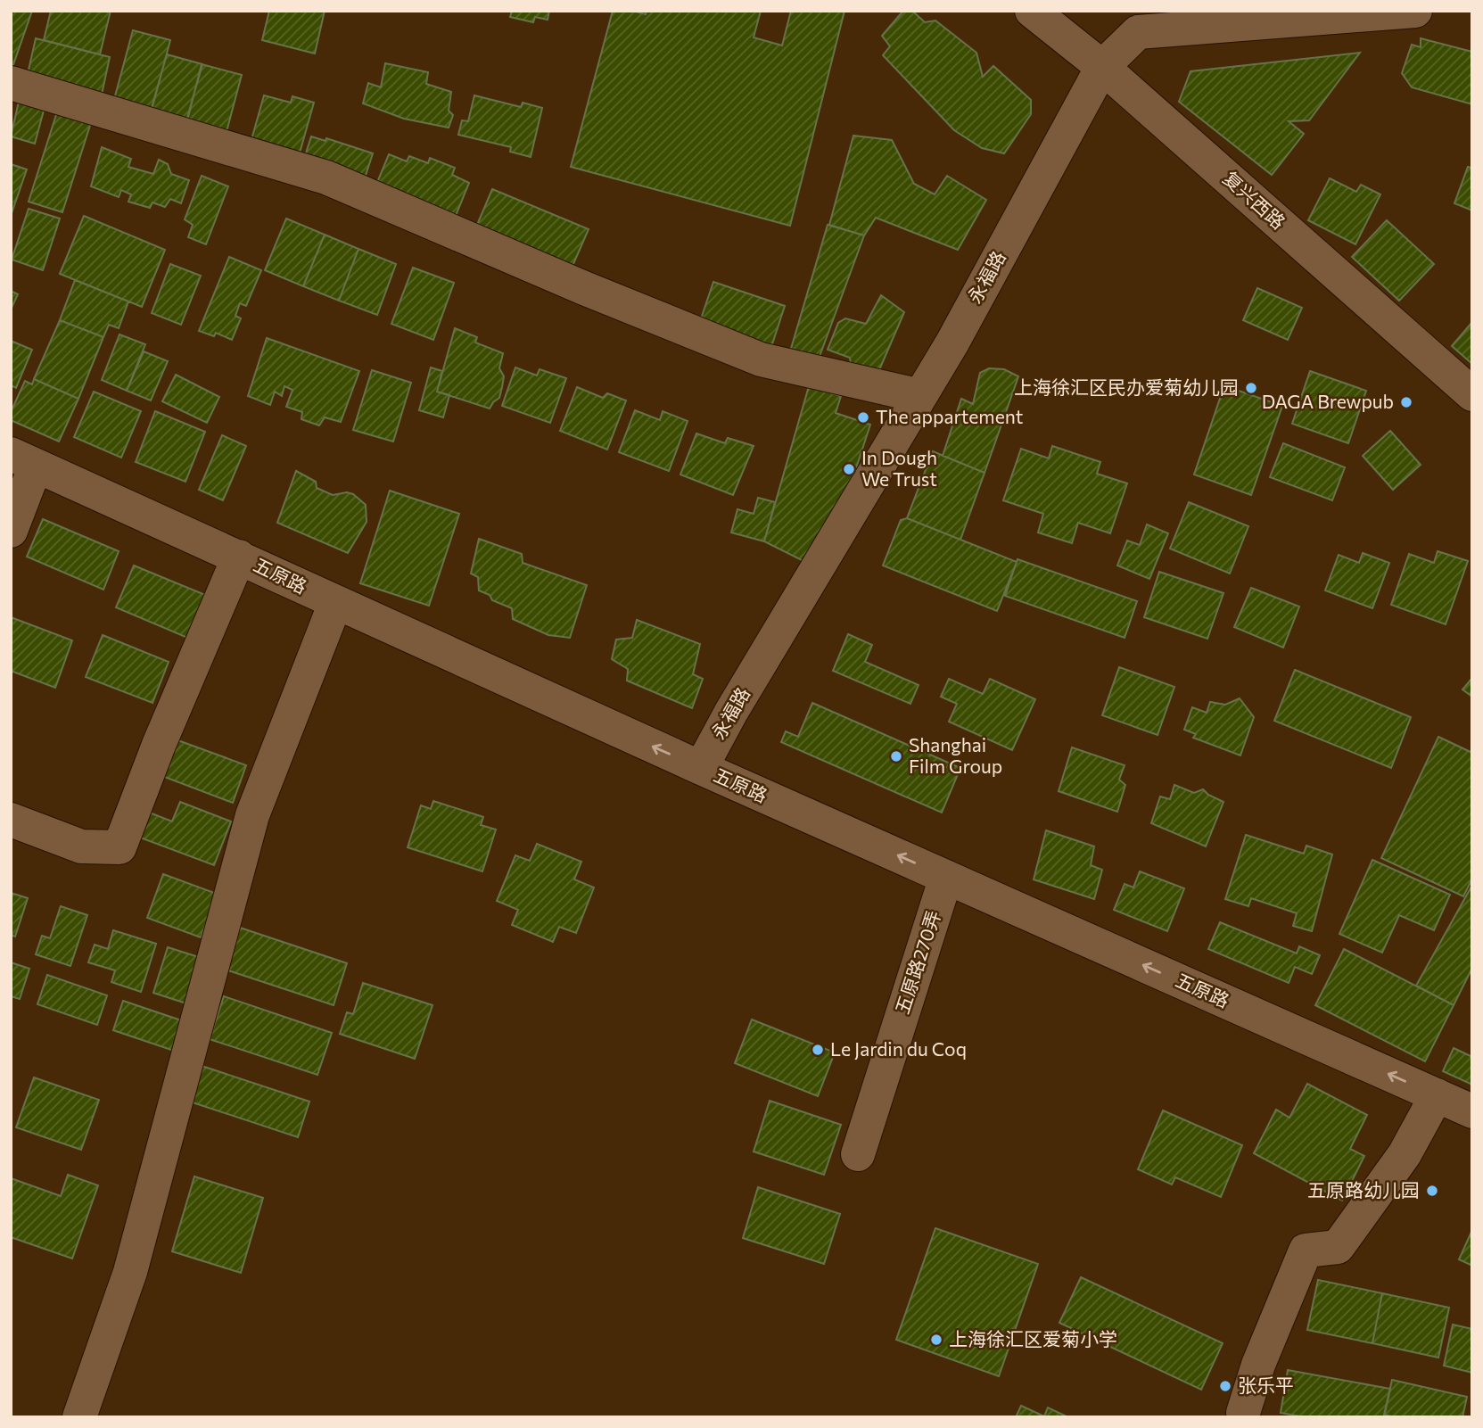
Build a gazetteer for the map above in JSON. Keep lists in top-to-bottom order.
{
  "streets": {
    "street": [
      "复兴西路",
      "永福路",
      "五原路",
      "五原路270弄"
    ]
  },
  "crossings": [
    ["复兴西路", "永福路"],
    ["永福路", "五原路"],
    ["五原路", "五原路270弄"]
  ],
  "one_way": ["五原路"],
  "places": [
    "上海徐汇区民办爱菊幼儿园",
    "DAGA Brewpub",
    "The appartement",
    "In Dough We Trust",
    "Shanghai Film Group",
    "Le Jardin du Coq",
    "五原路幼儿园",
    "上海徐汇区爱菊小学",
    "张乐平"
  ]
}
